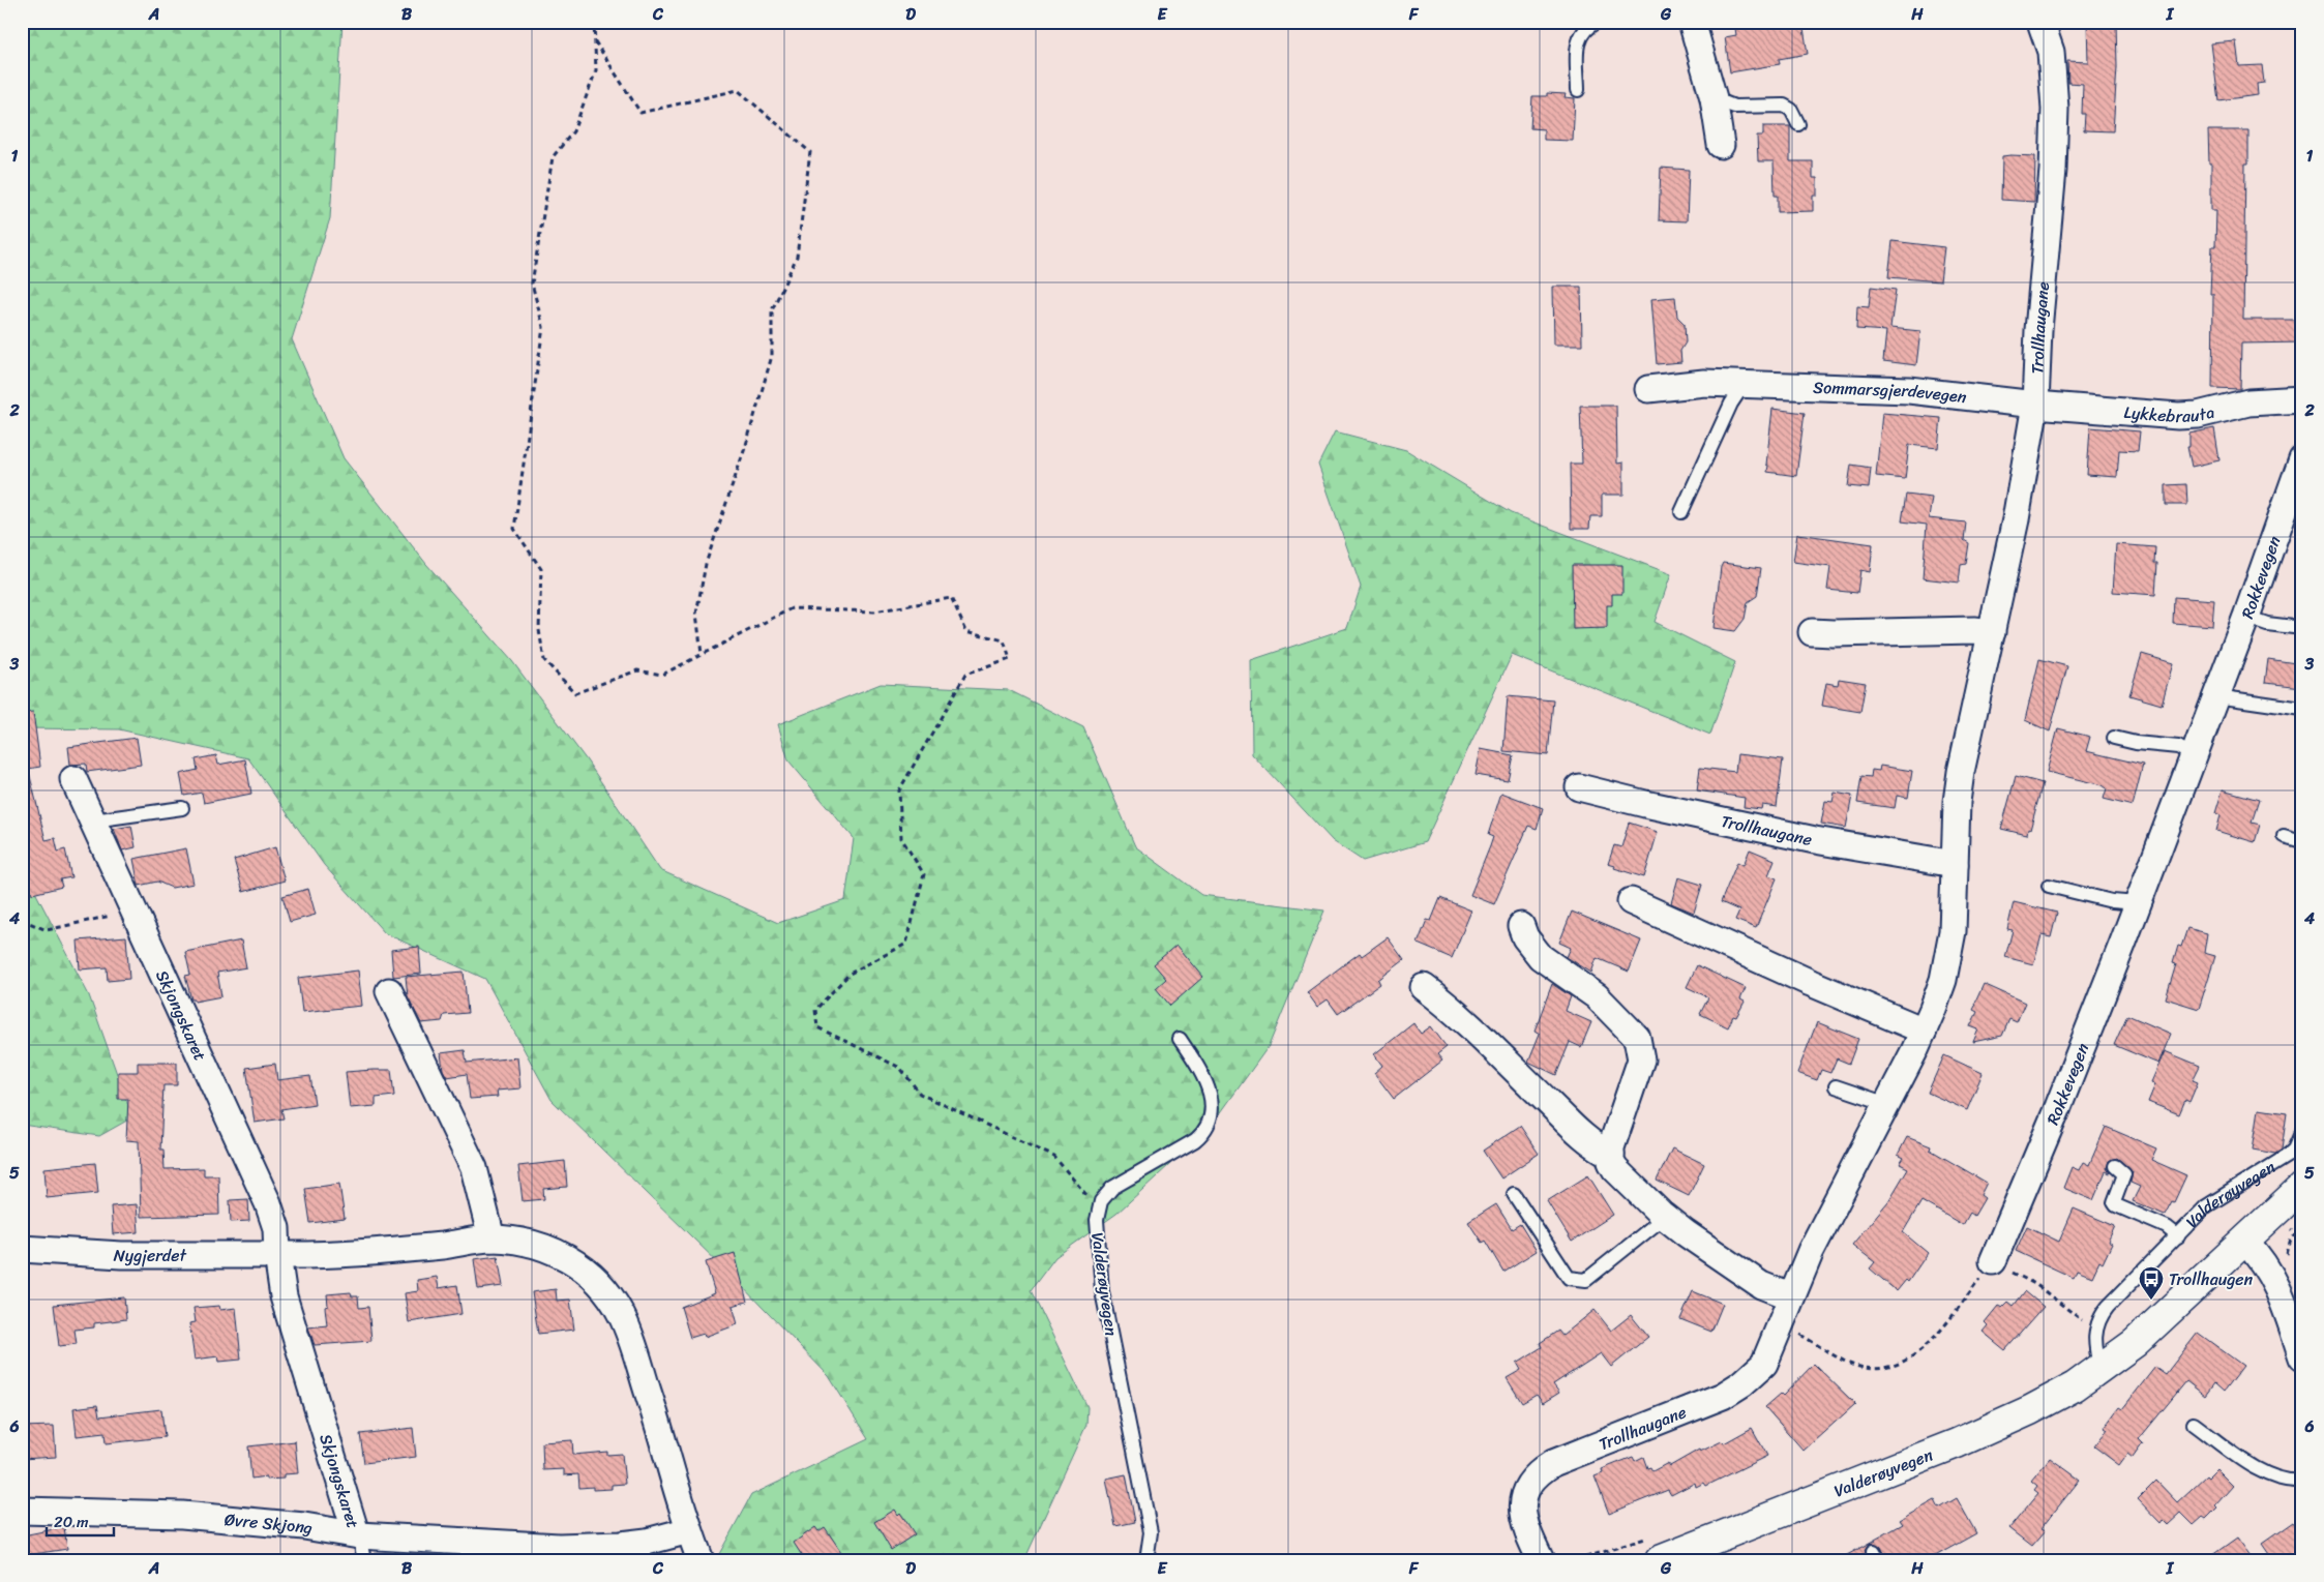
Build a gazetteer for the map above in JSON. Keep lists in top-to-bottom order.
{
  "streets": {
    "main road": ["Valderøyvegen"],
    "street": [
      "Trollhaugane",
      "Sommarsgjerdevegen",
      "Lykkebrauta",
      "Rokkevegen",
      "Skjongskaret",
      "Nygjerdet",
      "Øvre Skjong"
    ]
  },
  "crossings": [
    ["Trollhaugane", "Sommarsgjerdevegen"],
    ["Trollhaugane", "Lykkebrauta"],
    ["Sommarsgjerdevegen", "Lykkebrauta"],
    ["Skjongskaret", "Nygjerdet"],
    ["Skjongskaret", "Øvre Skjong"]
  ],
  "places": {
    "bus stop": ["Trollhaugen"]
  },
  "scale_bar": "20 m",
  "grid": {
    "columns": [
      "A",
      "B",
      "C",
      "D",
      "E",
      "F",
      "G",
      "H",
      "I"
    ],
    "rows": [
      "1",
      "2",
      "3",
      "4",
      "5",
      "6"
    ]
  }
}
